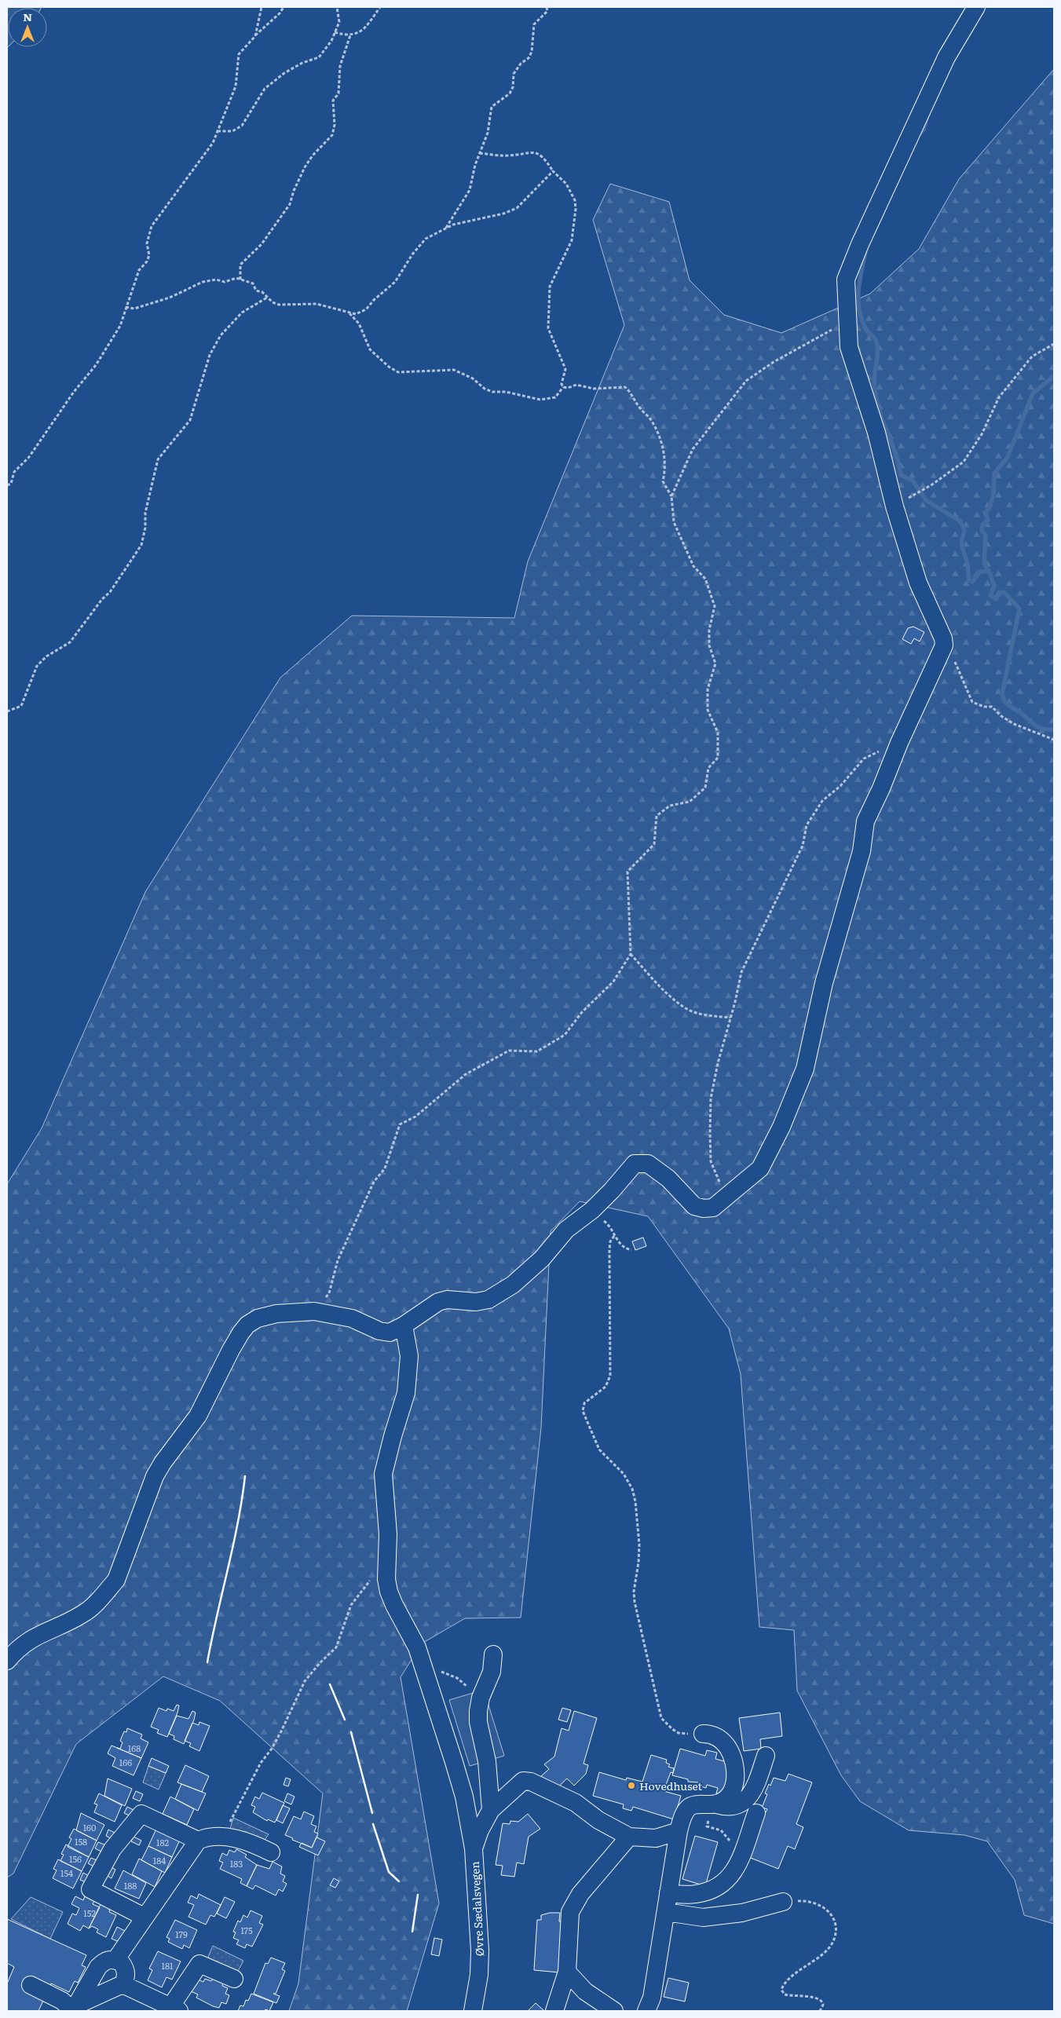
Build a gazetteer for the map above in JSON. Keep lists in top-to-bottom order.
{
  "streets": {
    "street": ["Øvre Sædalsvegen"]
  },
  "places": ["Hovedhuset"],
  "house_numbers": [
    "168",
    "166",
    "160",
    "158",
    "182",
    "156",
    "184",
    "183",
    "154",
    "188",
    "152",
    "175",
    "179",
    "181"
  ],
  "north": "top"
}
